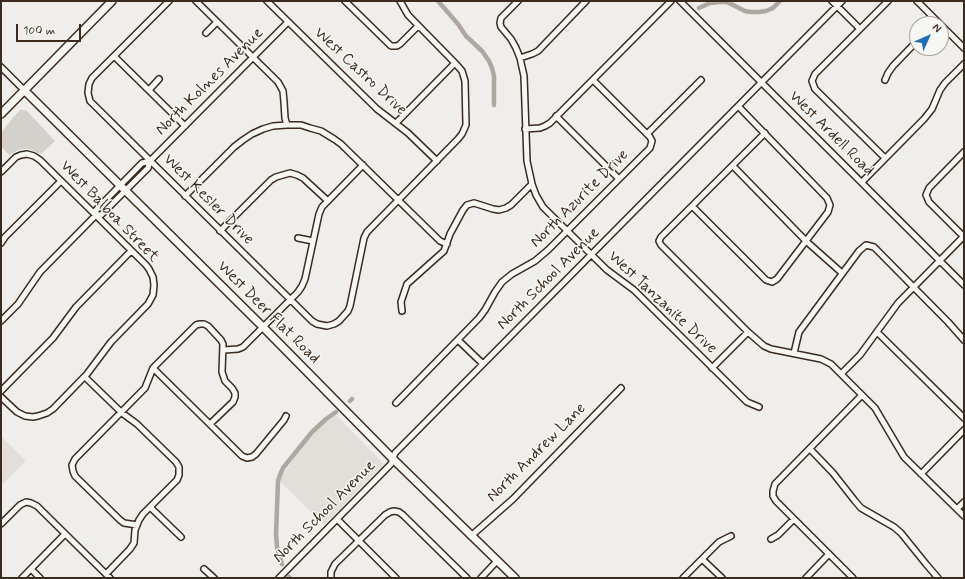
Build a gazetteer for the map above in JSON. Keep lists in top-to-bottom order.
{
  "streets": {
    "main road": ["West Deer Flat Road"],
    "street": [
      "West Castro Drive",
      "North Kolnes Avenue",
      "West Ardell Road",
      "North Azurite Drive",
      "West Kesler Drive",
      "West Balboa Street",
      "North School Avenue",
      "West Tanzanite Drive",
      "North Andrew Lane"
    ]
  },
  "crossings": [
    ["West Castro Drive", "North Kolnes Avenue"],
    ["North Kolnes Avenue", "West Kesler Drive"],
    ["North Kolnes Avenue", "West Balboa Street"],
    ["North Kolnes Avenue", "West Deer Flat Road"],
    ["West Ardell Road", "North School Avenue"],
    ["North Azurite Drive", "West Tanzanite Drive"],
    ["North School Avenue", "West Tanzanite Drive"],
    ["North School Avenue", "West Deer Flat Road"],
    ["West Deer Flat Road", "North Andrew Lane"]
  ],
  "scale_bar": "100 m",
  "north": "top right"
}
